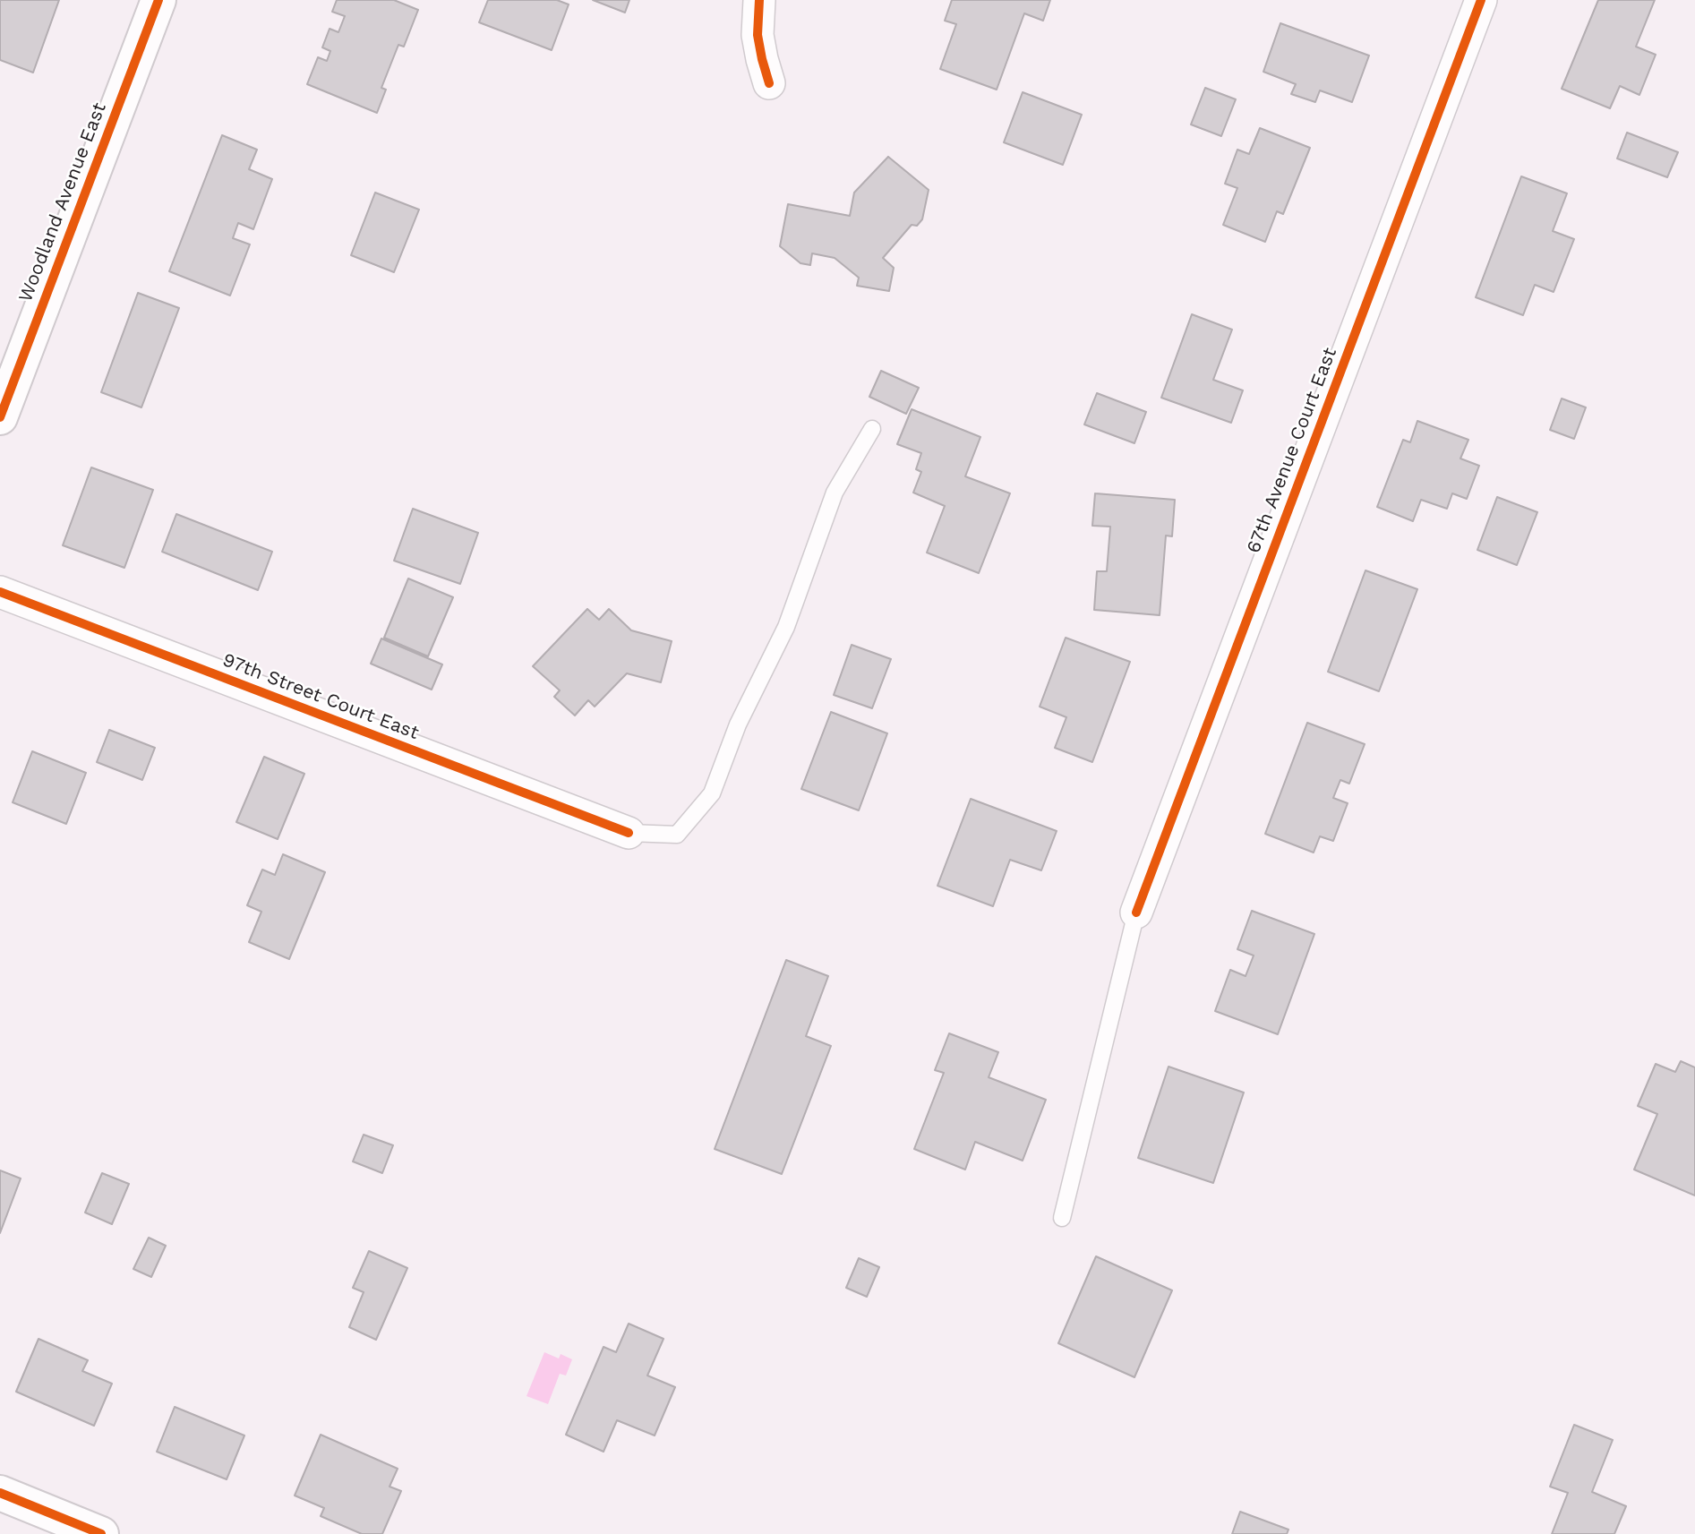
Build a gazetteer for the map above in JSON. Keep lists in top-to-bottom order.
{
  "streets": {
    "street": ["Woodland Avenue East", "67th Avenue Court East", "97th Street Court East"]
  }
}
